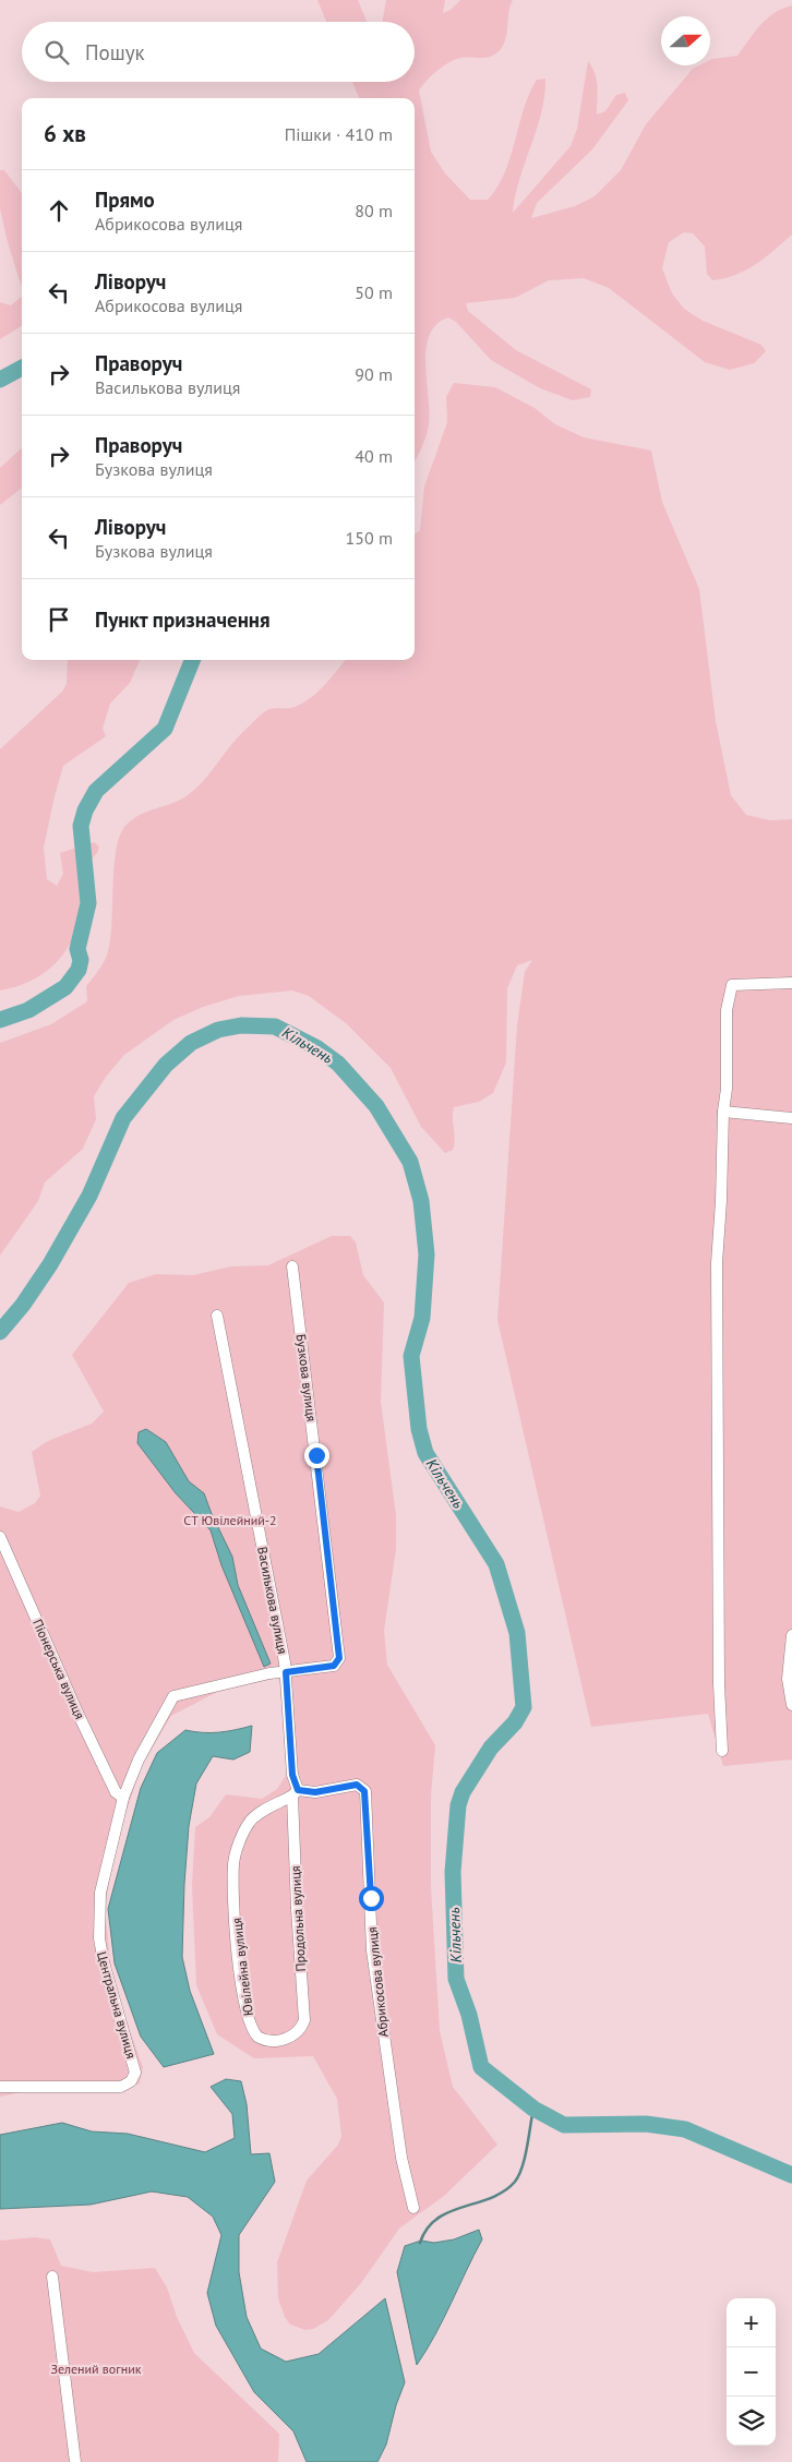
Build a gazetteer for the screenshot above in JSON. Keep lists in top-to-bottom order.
{
  "streets": {
    "street": [
      "Бузкова вулиця",
      "Василькова вулиця",
      "Піонерська вулиця",
      "Продольна вулиця",
      "Ювілейна вулиця",
      "Абрикосова вулиця",
      "Центральна вулиця"
    ]
  },
  "crossings": [
    ["Бузкова вулиця", "Василькова вулиця"],
    ["Бузкова вулиця", "Центральна вулиця"],
    ["Василькова вулиця", "Продольна вулиця"],
    ["Василькова вулиця", "Ювілейна вулиця"],
    ["Василькова вулиця", "Абрикосова вулиця"],
    ["Василькова вулиця", "Центральна вулиця"],
    ["Піонерська вулиця", "Центральна вулиця"],
    ["Продольна вулиця", "Ювілейна вулиця"],
    ["Продольна вулиця", "Абрикосова вулиця"],
    ["Ювілейна вулиця", "Абрикосова вулиця"]
  ],
  "water": ["Кільчень"],
  "parks": ["СT Ювілейний-2", "Зелений вогник"],
  "north": "right",
  "page": {
    "search": "Пошук",
    "heading": ["6 хв", "Пішки · 410 m"],
    "list": [
      ["Прямо", "Абрикосова вулиця", "80 m"],
      ["Ліворуч", "Абрикосова вулиця", "50 m"],
      ["Праворуч", "Василькова вулиця", "90 m"],
      ["Праворуч", "Бузкова вулиця", "40 m"],
      ["Ліворуч", "Бузкова вулиця", "150 m"],
      "Пункт призначення"
    ],
    "map_buttons": ["+", "−"]
  }
}
